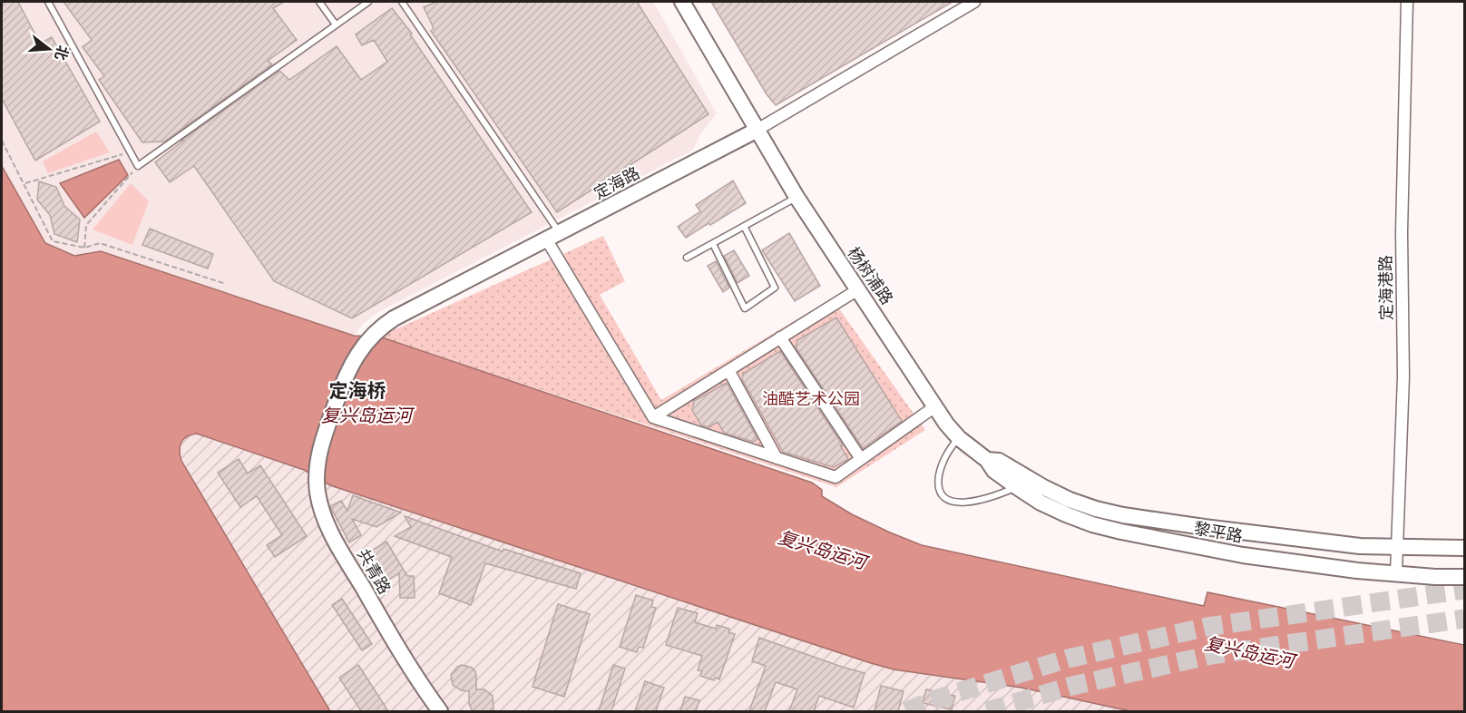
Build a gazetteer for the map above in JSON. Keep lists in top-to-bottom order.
{
  "streets": {
    "main road": [
      "定海路",
      "杨树浦路",
      "黎平路",
      "共青路"
    ],
    "street": ["定海港路"]
  },
  "crossings": [
    ["定海路", "杨树浦路"],
    ["定海路", "共青路"],
    ["杨树浦路", "黎平路"],
    ["定海港路", "黎平路"]
  ],
  "districts": ["定海桥"],
  "water": ["复兴岛运河"],
  "parks": ["油酷艺术公园"],
  "north": "right"
}
